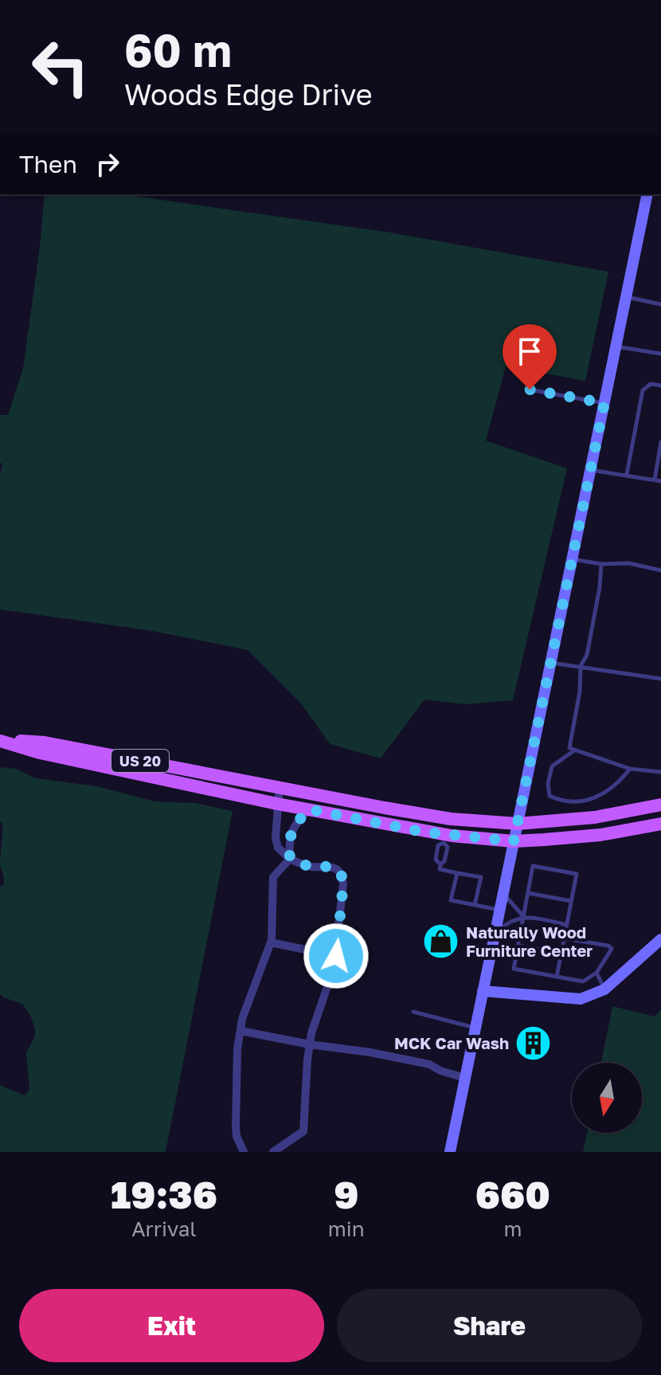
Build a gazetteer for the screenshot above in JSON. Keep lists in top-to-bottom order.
{
  "streets": {
    "main road": ["US 20"]
  },
  "places": {
    "shop": ["Naturally Wood Furniture Center"],
    "building": ["MCK Car Wash"]
  },
  "north": "bottom",
  "page": {
    "turn": ["60 m", "Woods Edge Drive"],
    "then": "Then",
    "eta": [
      "19:36",
      "Arrival",
      "9",
      "min",
      "660",
      "m"
    ],
    "buttons": ["Exit", "Share"]
  }
}
